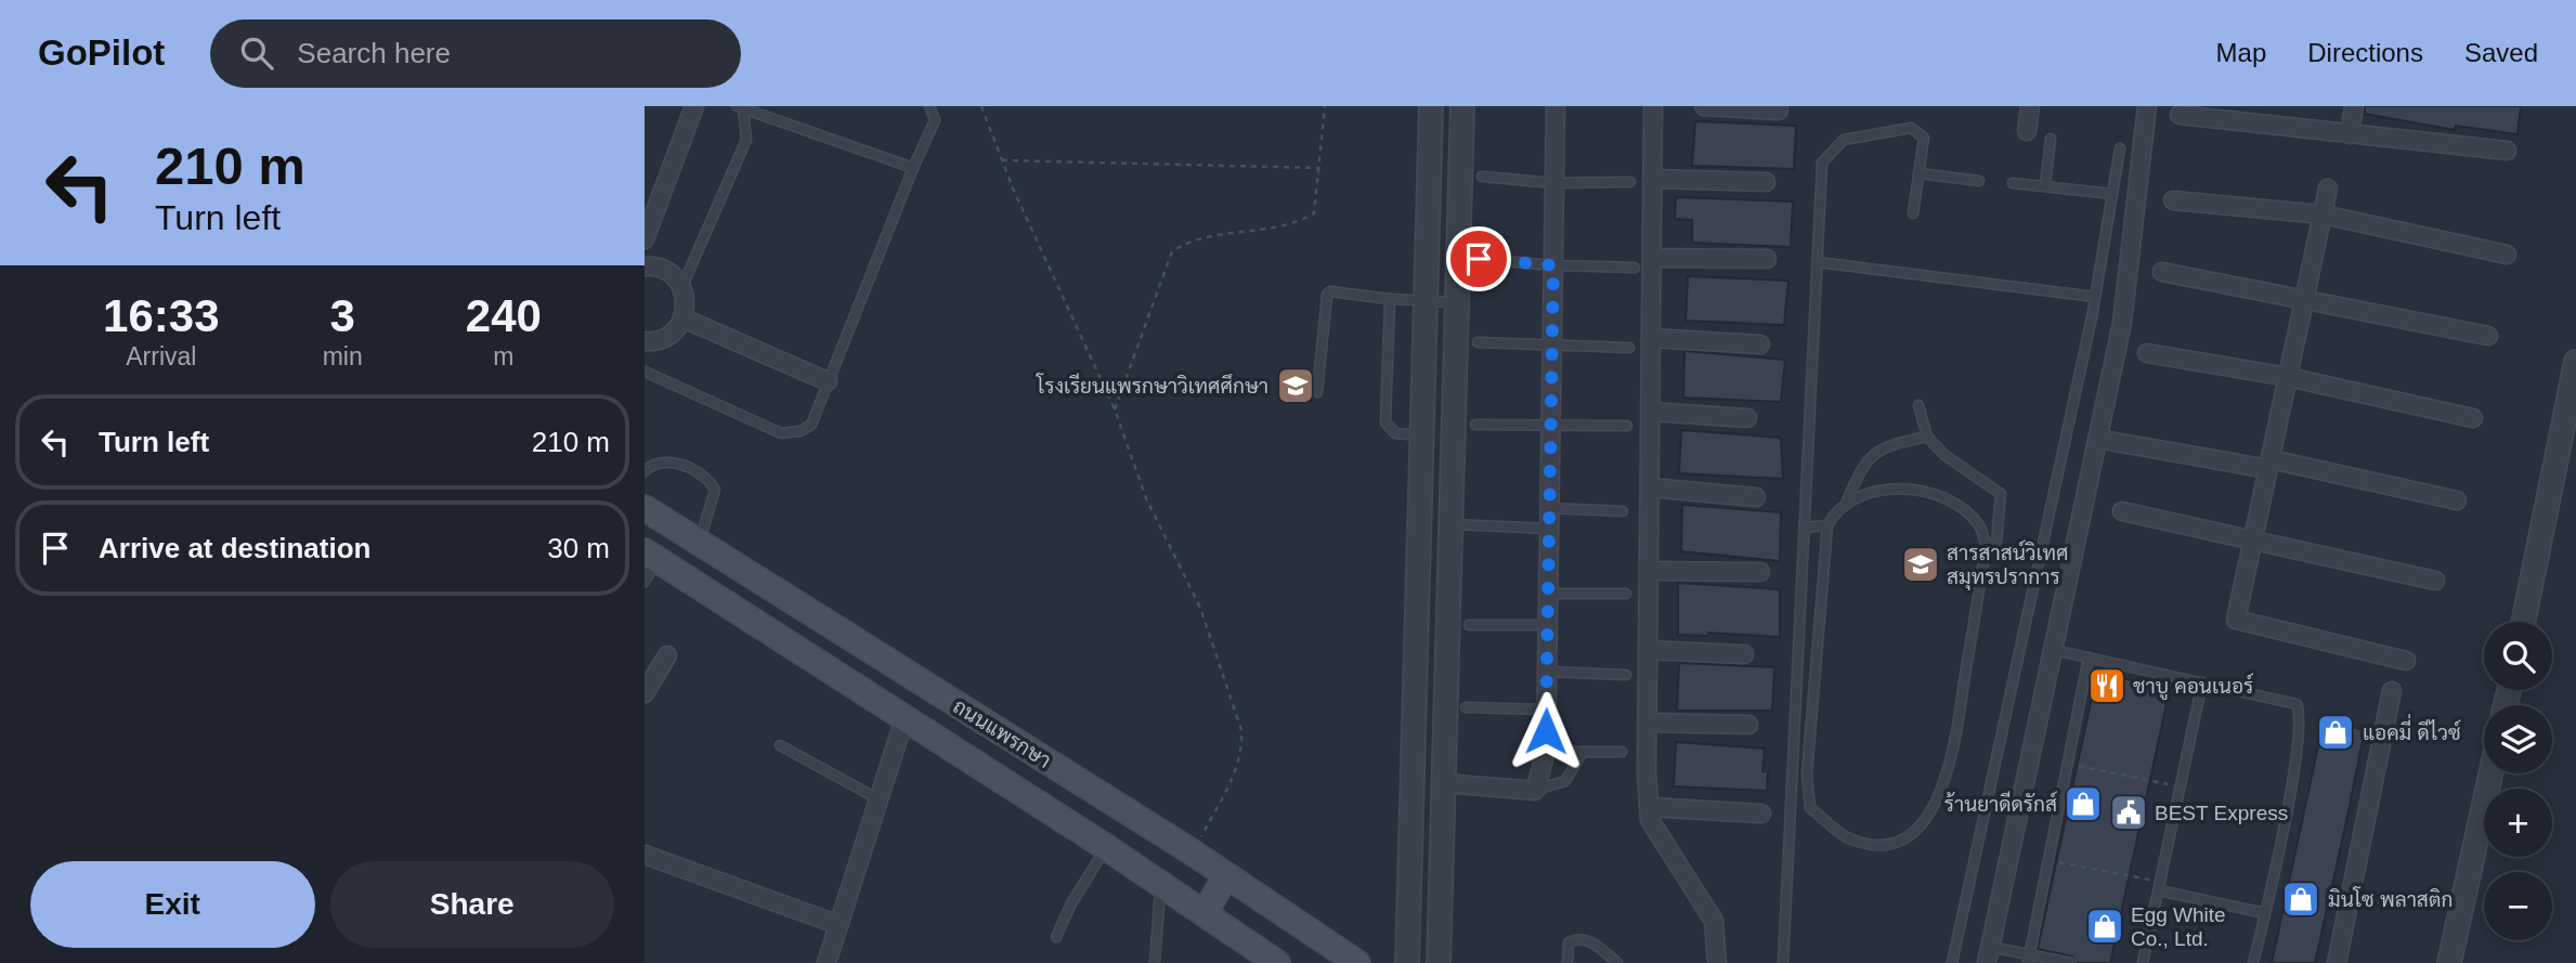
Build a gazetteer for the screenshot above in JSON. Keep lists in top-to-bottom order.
{
  "streets": {
    "main road": ["ถนนแพรกษา"]
  },
  "places": {
    "school or university": ["โรงเรียนแพรกษาวิเทศศึกษา", "สารสาสน์วิเทศ สมุทรปราการ"],
    "restaurant": ["ชาบู คอนเนอร์"],
    "shop": [
      "แอคมี่ ดีไวซ์",
      "ร้านยาดีดรักส์",
      "มินโซ พลาสติก",
      "Egg White Co., Ltd."
    ],
    "public building": ["BEST Express"]
  },
  "page": {
    "header": "GoPilot",
    "search": "Search here",
    "nav": ["Map", "Directions", "Saved"],
    "turn": ["210 m", "Turn left"],
    "eta": [
      "16:33",
      "Arrival",
      "3",
      "min",
      "240",
      "m"
    ],
    "list": [
      {
        "name": "Turn left",
        "value": "210 m"
      },
      {
        "name": "Arrive at destination",
        "value": "30 m"
      }
    ],
    "map_buttons": ["+", "−"],
    "buttons": ["Exit", "Share"]
  }
}
